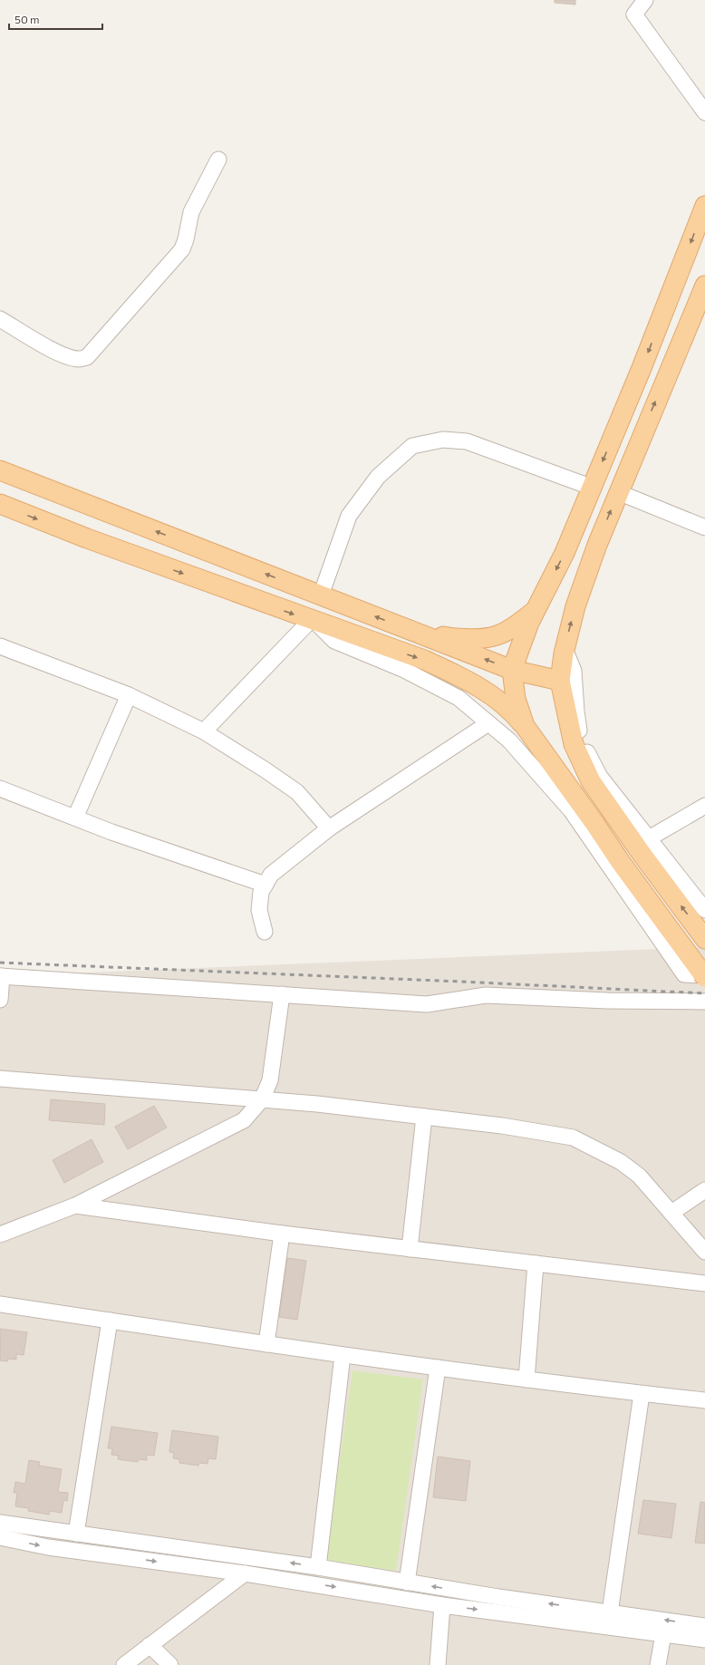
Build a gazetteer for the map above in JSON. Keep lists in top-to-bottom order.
{
  "scale_bar": "50 m"
}
